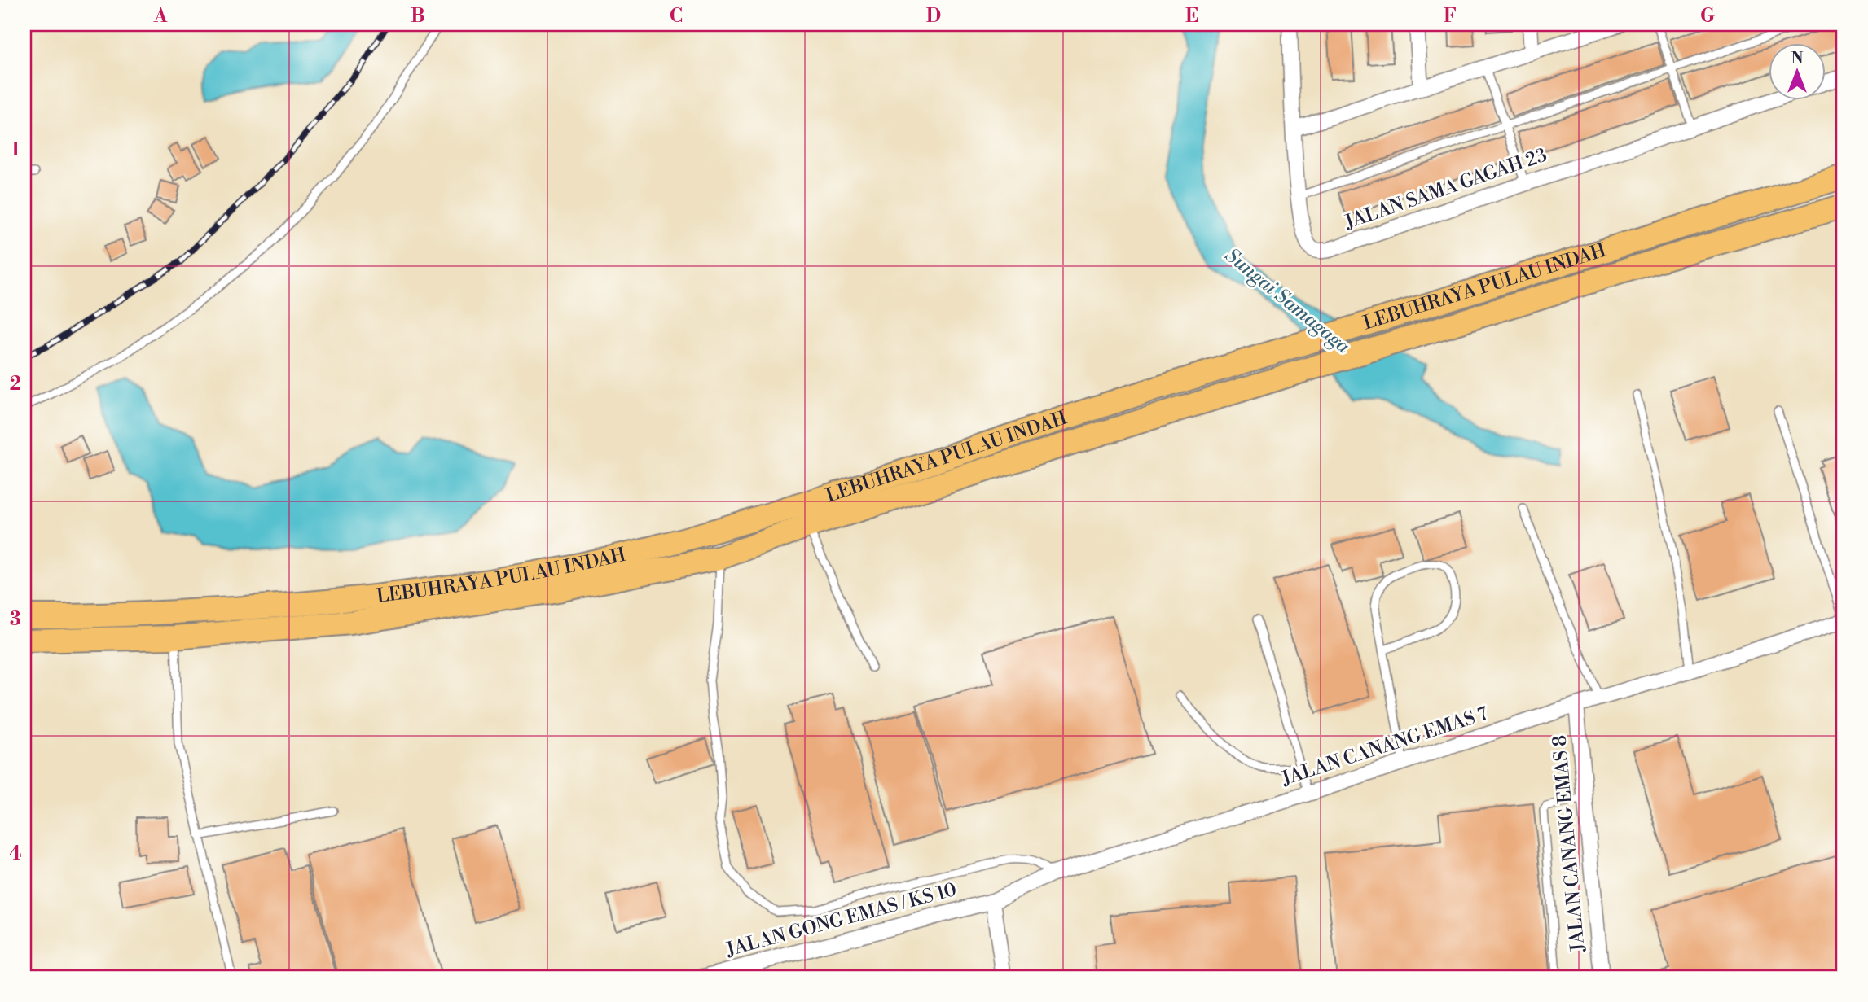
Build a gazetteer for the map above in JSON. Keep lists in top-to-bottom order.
{
  "streets": {
    "main road": ["LEBUHRAYA PULAU INDAH"],
    "street": [
      "JALAN SAMA GAGAH 23",
      "JALAN CANANG EMAS 7",
      "JALAN CANANG EMAS 8",
      "JALAN GONG EMAS / KS 10"
    ]
  },
  "crossings": [
    ["JALAN CANANG EMAS 7", "JALAN CANANG EMAS 8"],
    ["JALAN CANANG EMAS 7", "JALAN GONG EMAS / KS 10"]
  ],
  "water": ["Sungai Samagaga"],
  "north": "top",
  "grid": {
    "columns": [
      "A",
      "B",
      "C",
      "D",
      "E",
      "F",
      "G"
    ],
    "rows": [
      "1",
      "2",
      "3",
      "4"
    ]
  }
}
